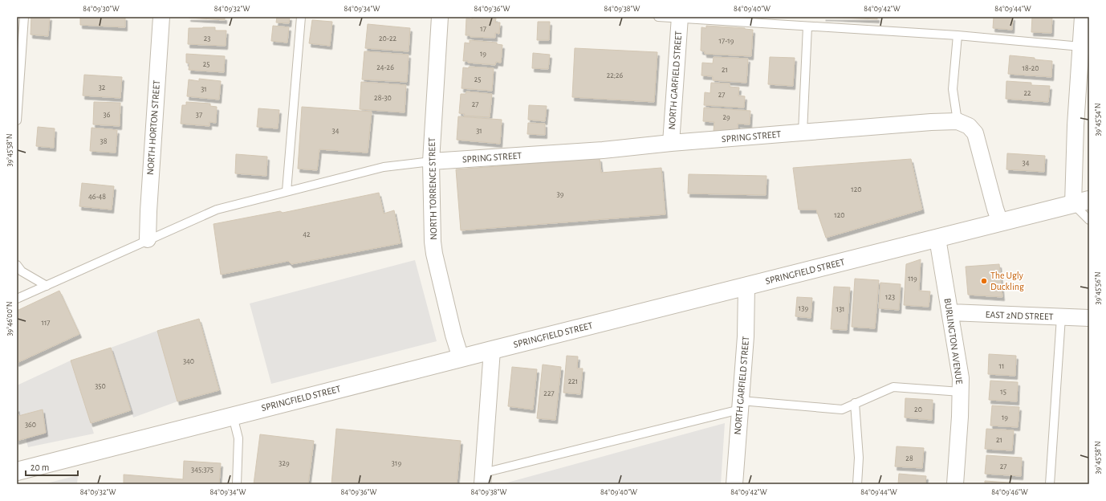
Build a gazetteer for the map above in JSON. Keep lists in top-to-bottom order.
{
  "streets": {
    "street": [
      "NORTH GARFIELD STREET",
      "NORTH HORTON STREET",
      "SPRING STREET",
      "NORTH TORRENCE STREET",
      "SPRINGFIELD STREET",
      "EAST 2ND STREET",
      "BURLINGTON AVENUE"
    ]
  },
  "crossings": [
    ["NORTH GARFIELD STREET", "SPRING STREET"],
    ["NORTH GARFIELD STREET", "SPRINGFIELD STREET"],
    ["SPRING STREET", "NORTH TORRENCE STREET"],
    ["NORTH TORRENCE STREET", "SPRINGFIELD STREET"],
    ["SPRINGFIELD STREET", "BURLINGTON AVENUE"],
    ["EAST 2ND STREET", "BURLINGTON AVENUE"]
  ],
  "places": ["The Ugly Duckling"],
  "house_numbers": [
    "17",
    "23",
    "20-22",
    "17-19",
    "19",
    "25",
    "24-26",
    "18-20",
    "21",
    "22;26",
    "25",
    "32",
    "31",
    "22",
    "27",
    "28-30",
    "27",
    "36",
    "37",
    "29",
    "34",
    "31",
    "38",
    "34",
    "120",
    "39",
    "46-48",
    "120",
    "42",
    "119",
    "123",
    "139",
    "131",
    "117",
    "340",
    "11",
    "221",
    "350",
    "15",
    "227",
    "20",
    "19",
    "360",
    "21",
    "28",
    "329",
    "319",
    "27",
    "345;375"
  ],
  "scale_bar": "20 m",
  "coordinates": [
    "84°09'30\"W",
    "84°09'32\"W",
    "84°09'34\"W",
    "84°09'36\"W",
    "84°09'38\"W",
    "84°09'40\"W",
    "84°09'42\"W",
    "84°09'44\"W",
    "39°45'54\"N",
    "39°45'58\"N",
    "39°45'56\"N",
    "39°46'00\"N",
    "84°09'46\"W"
  ]
}
